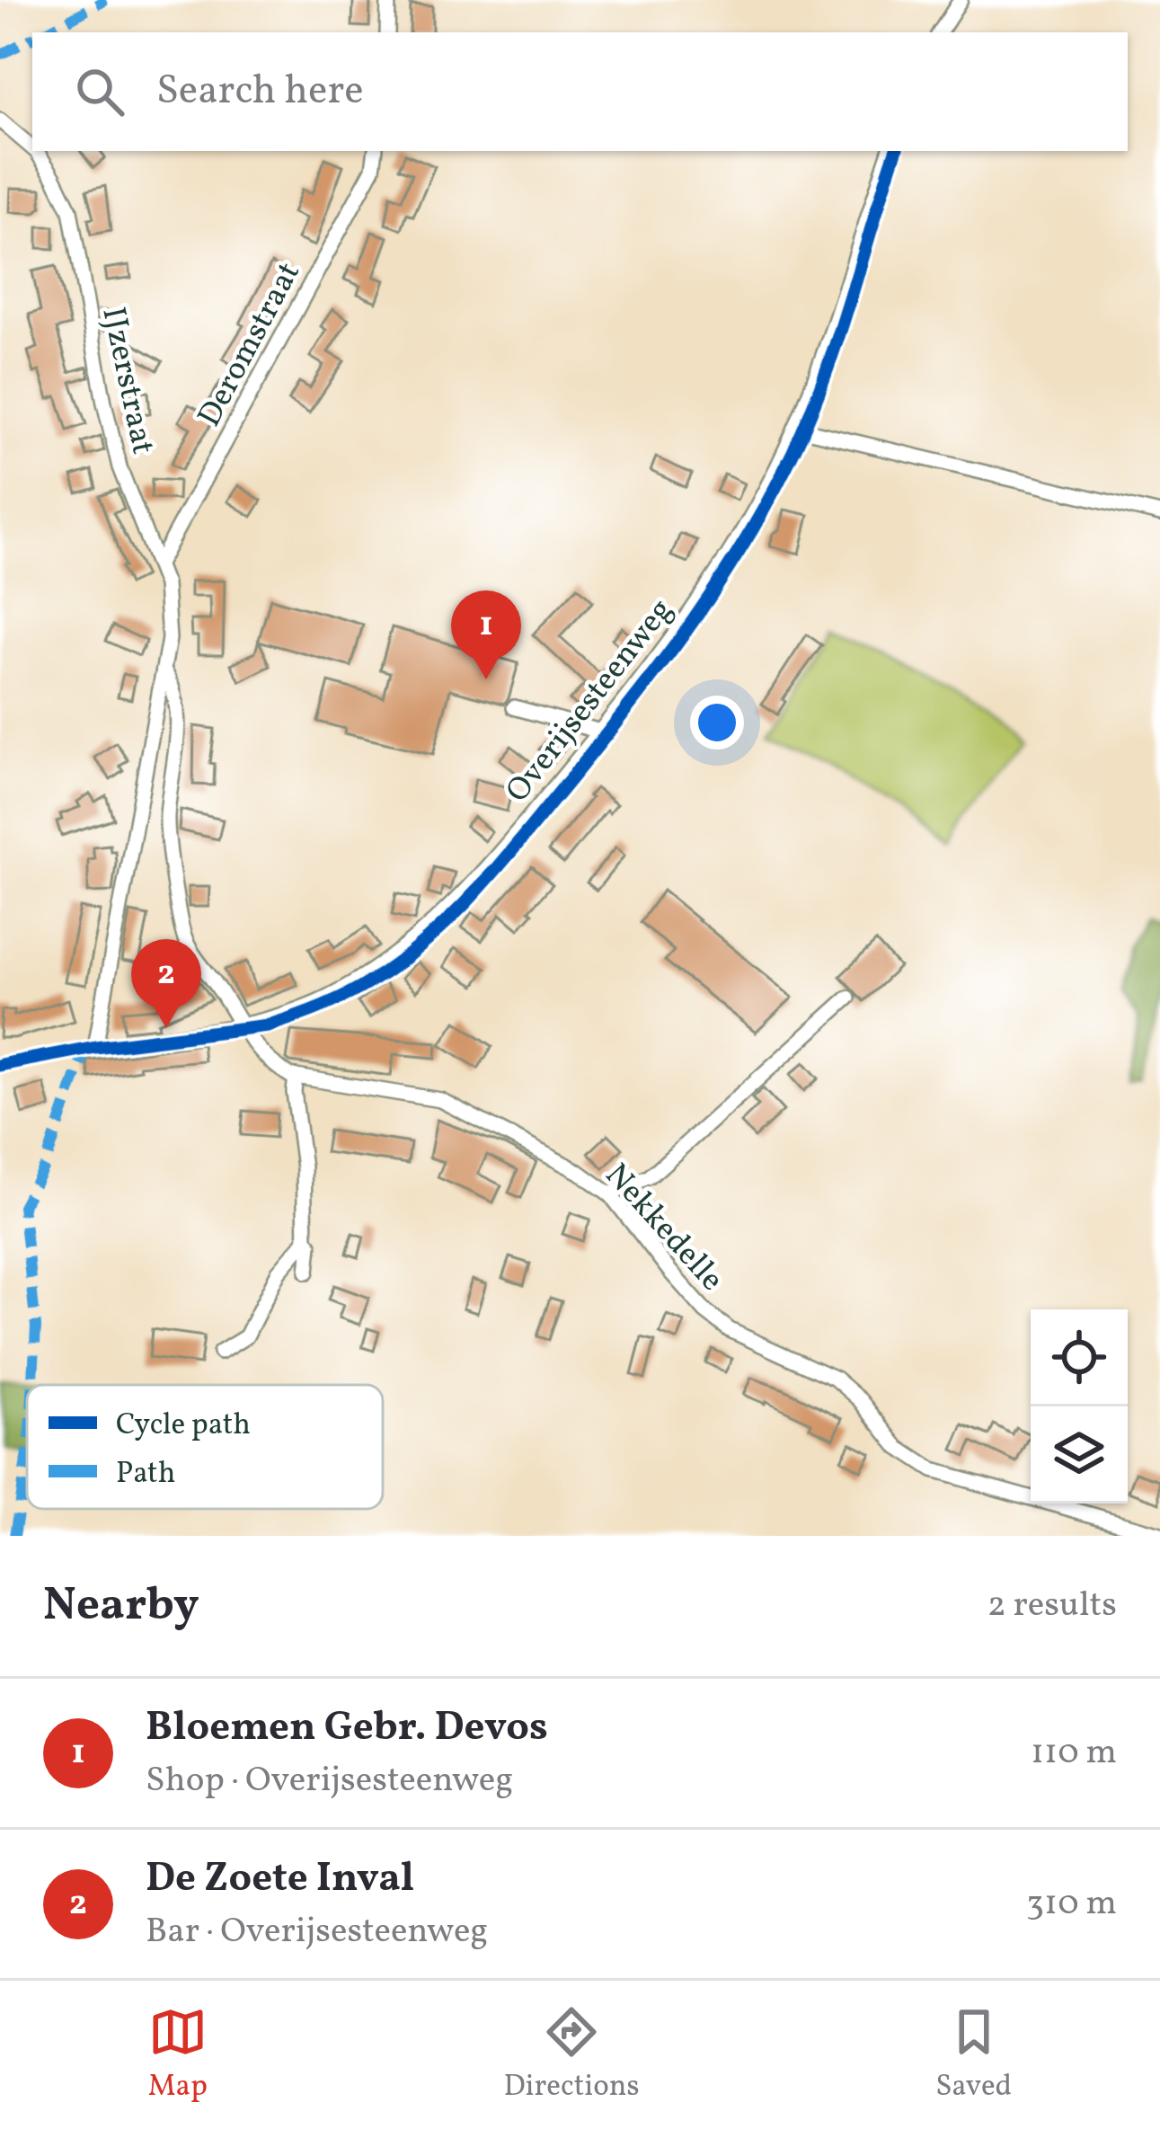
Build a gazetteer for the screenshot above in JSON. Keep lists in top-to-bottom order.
{
  "streets": {
    "street": [
      "Deromstraat",
      "IJzerstraat",
      "Overijsesteenweg",
      "Nekkedelle"
    ]
  },
  "crossings": [
    ["Deromstraat", "IJzerstraat"],
    ["IJzerstraat", "Nekkedelle"],
    ["Overijsesteenweg", "Nekkedelle"]
  ],
  "legend": ["Cycle path", "Path"],
  "page": {
    "search": "Search here",
    "pins": ["1", "2"],
    "heading": ["Nearby", "2 results"],
    "list": [
      {
        "mark": "1",
        "name": "Bloemen Gebr. Devos",
        "note": "Shop · Overijsesteenweg",
        "value": "110 m"
      },
      {
        "mark": "2",
        "name": "De Zoete Inval",
        "note": "Bar · Overijsesteenweg",
        "value": "310 m"
      }
    ],
    "nav": ["Map", "Directions", "Saved"]
  }
}
